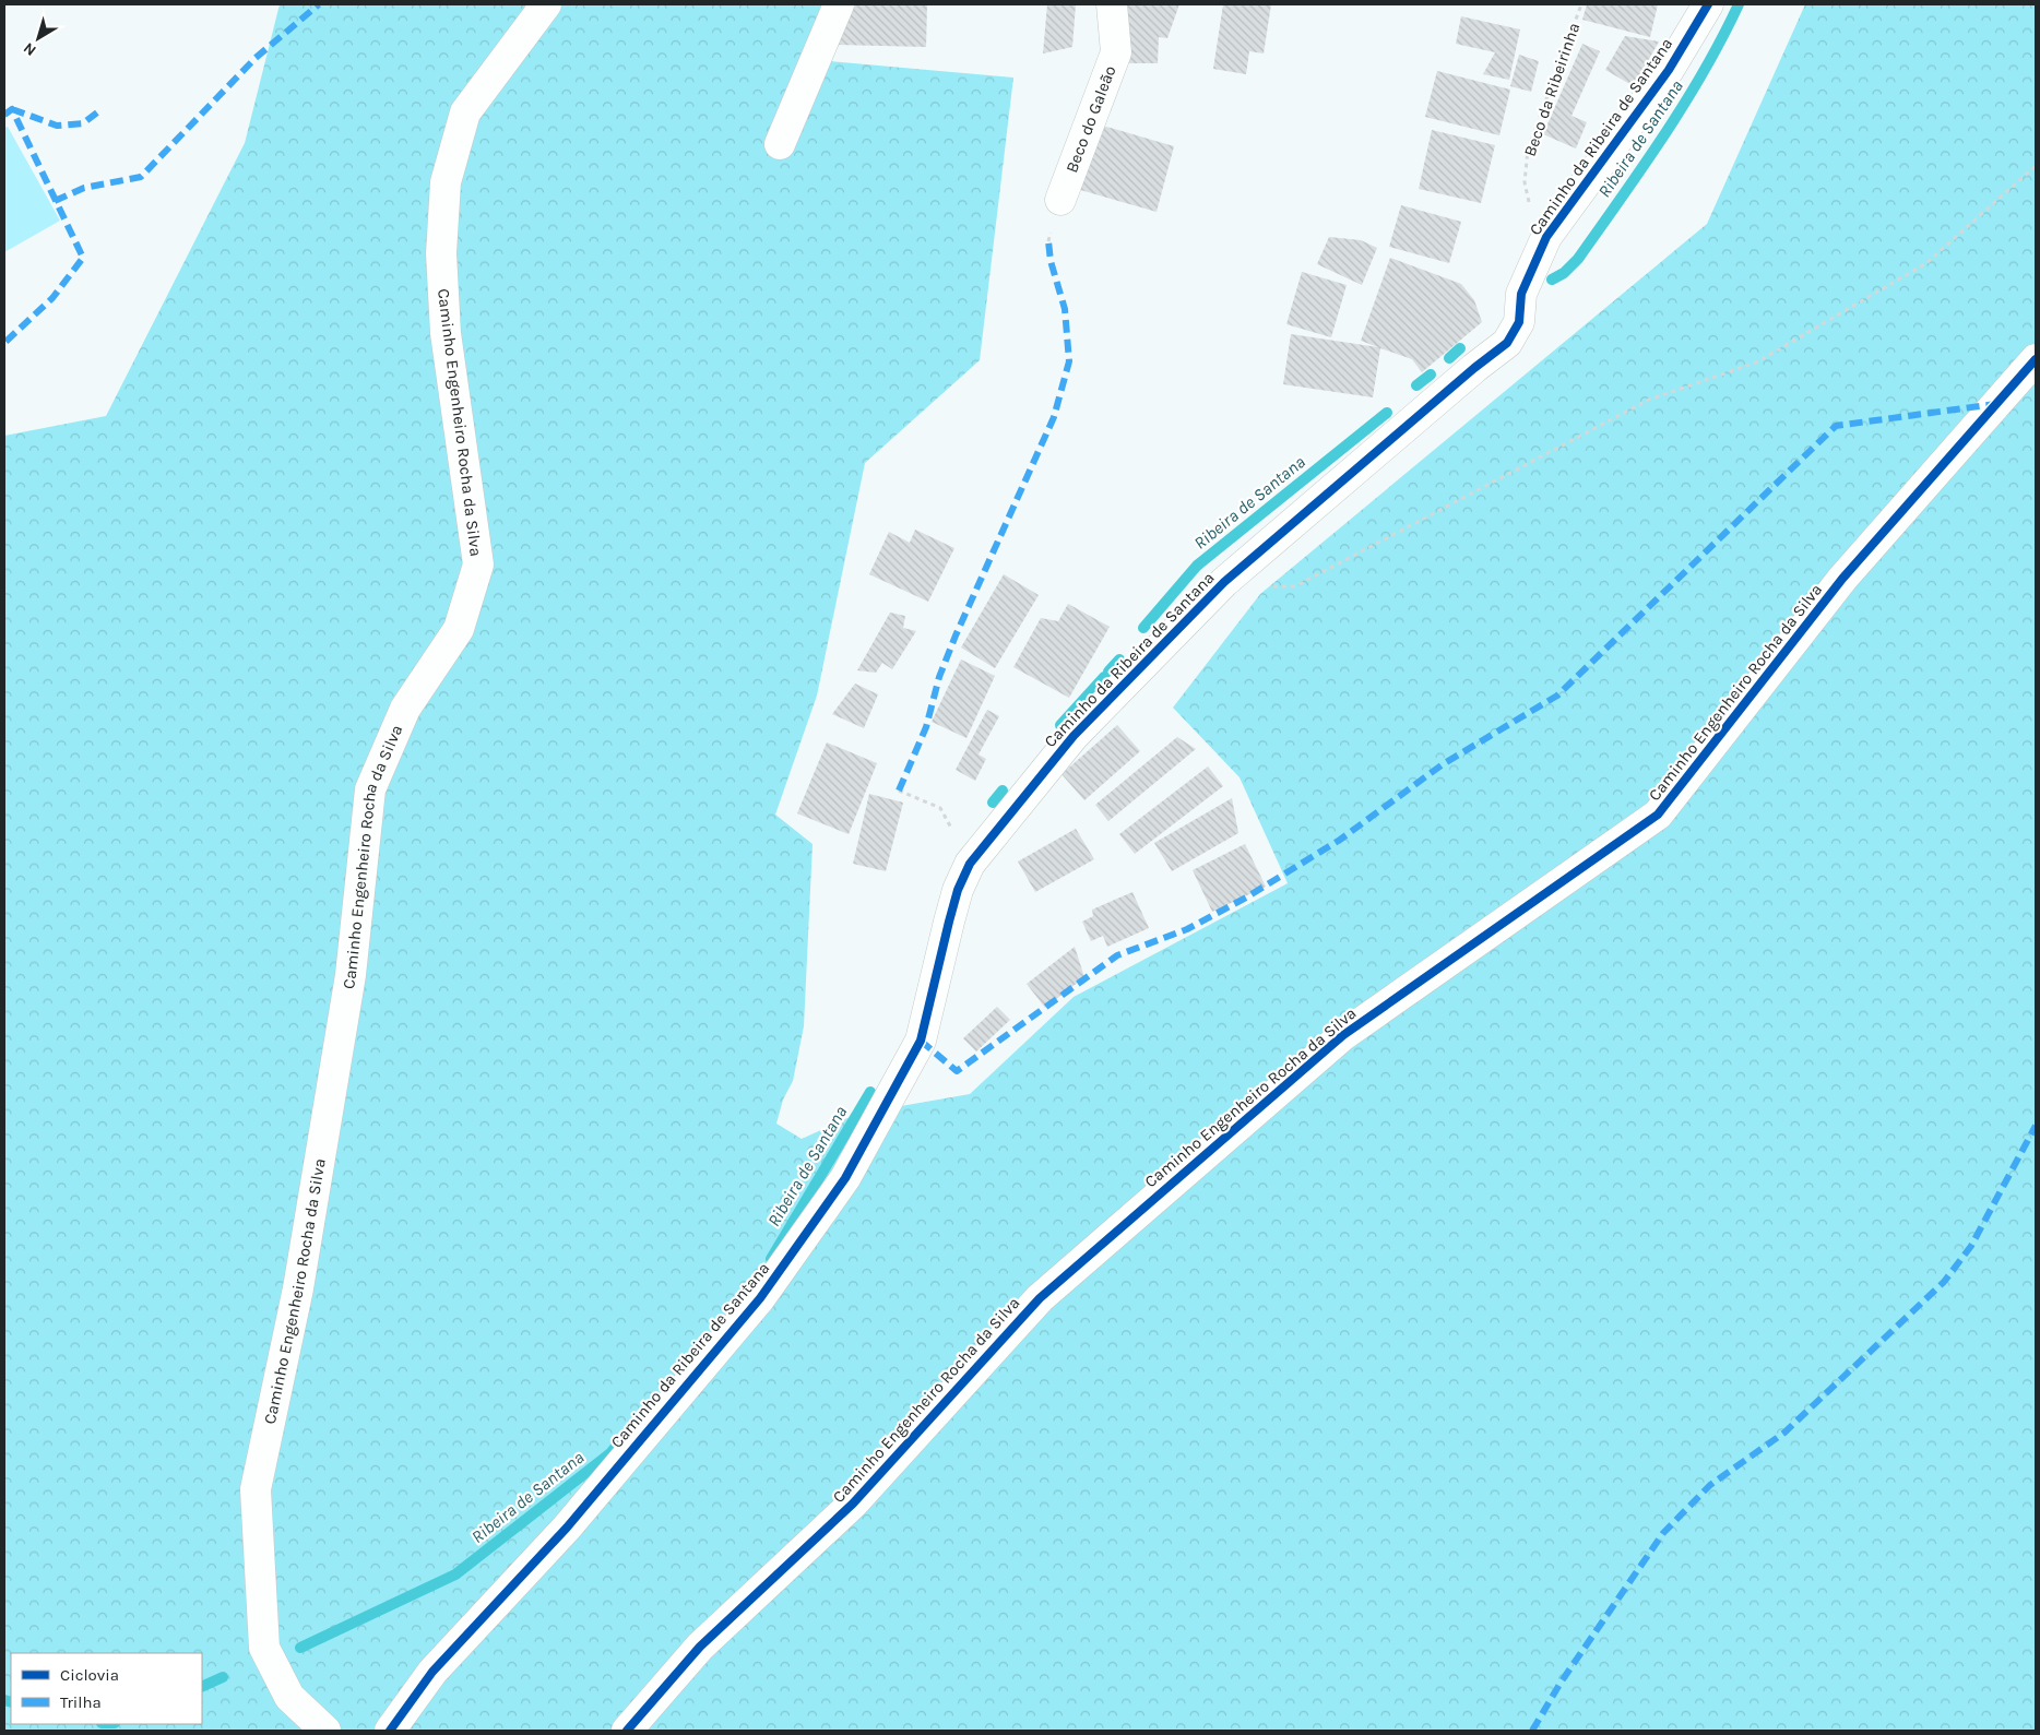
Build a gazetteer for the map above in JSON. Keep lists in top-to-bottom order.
{
  "streets": {
    "street": ["Beco do Galeão", "Caminho da Ribeira de Santana", "Caminho Engenheiro Rocha da Silva"],
    "path": ["Beco da Ribeirinha"]
  },
  "crossings": [
    ["Beco da Ribeirinha", "Caminho da Ribeira de Santana"]
  ],
  "water": ["Ribeira de Santana"],
  "legend": ["Ciclovia", "Trilha"],
  "north": "bottom left"
}
